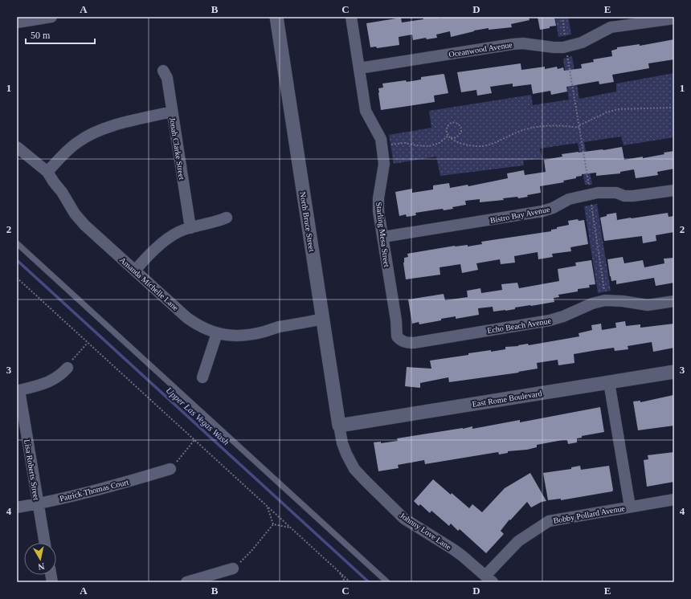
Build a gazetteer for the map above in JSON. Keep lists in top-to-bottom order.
{
  "streets": {
    "street": [
      "Oceanwood Avenue",
      "Jonah Clarke Street",
      "Bistro Bay Avenue",
      "North Bruce Street",
      "Starling Mesa Street",
      "Amanda Michelle Lane",
      "Echo Beach Avenue",
      "East Rome Boulevard",
      "Lisa Roberts Street",
      "Patrick Thomas Court",
      "Bobby Pollard Avenue",
      "Johnny Love Lane"
    ]
  },
  "crossings": [
    ["Oceanwood Avenue", "Starling Mesa Street"],
    ["Bistro Bay Avenue", "Starling Mesa Street"],
    ["North Bruce Street", "Amanda Michelle Lane"],
    ["North Bruce Street", "East Rome Boulevard"],
    ["North Bruce Street", "Johnny Love Lane"],
    ["Starling Mesa Street", "Echo Beach Avenue"],
    ["East Rome Boulevard", "Johnny Love Lane"],
    ["Lisa Roberts Street", "Patrick Thomas Court"],
    ["Bobby Pollard Avenue", "Johnny Love Lane"]
  ],
  "water": ["Upper Las Vegas Wash"],
  "scale_bar": "50 m",
  "north": "bottom",
  "grid": {
    "columns": [
      "A",
      "B",
      "C",
      "D",
      "E"
    ],
    "rows": [
      "1",
      "2",
      "3",
      "4"
    ]
  }
}
